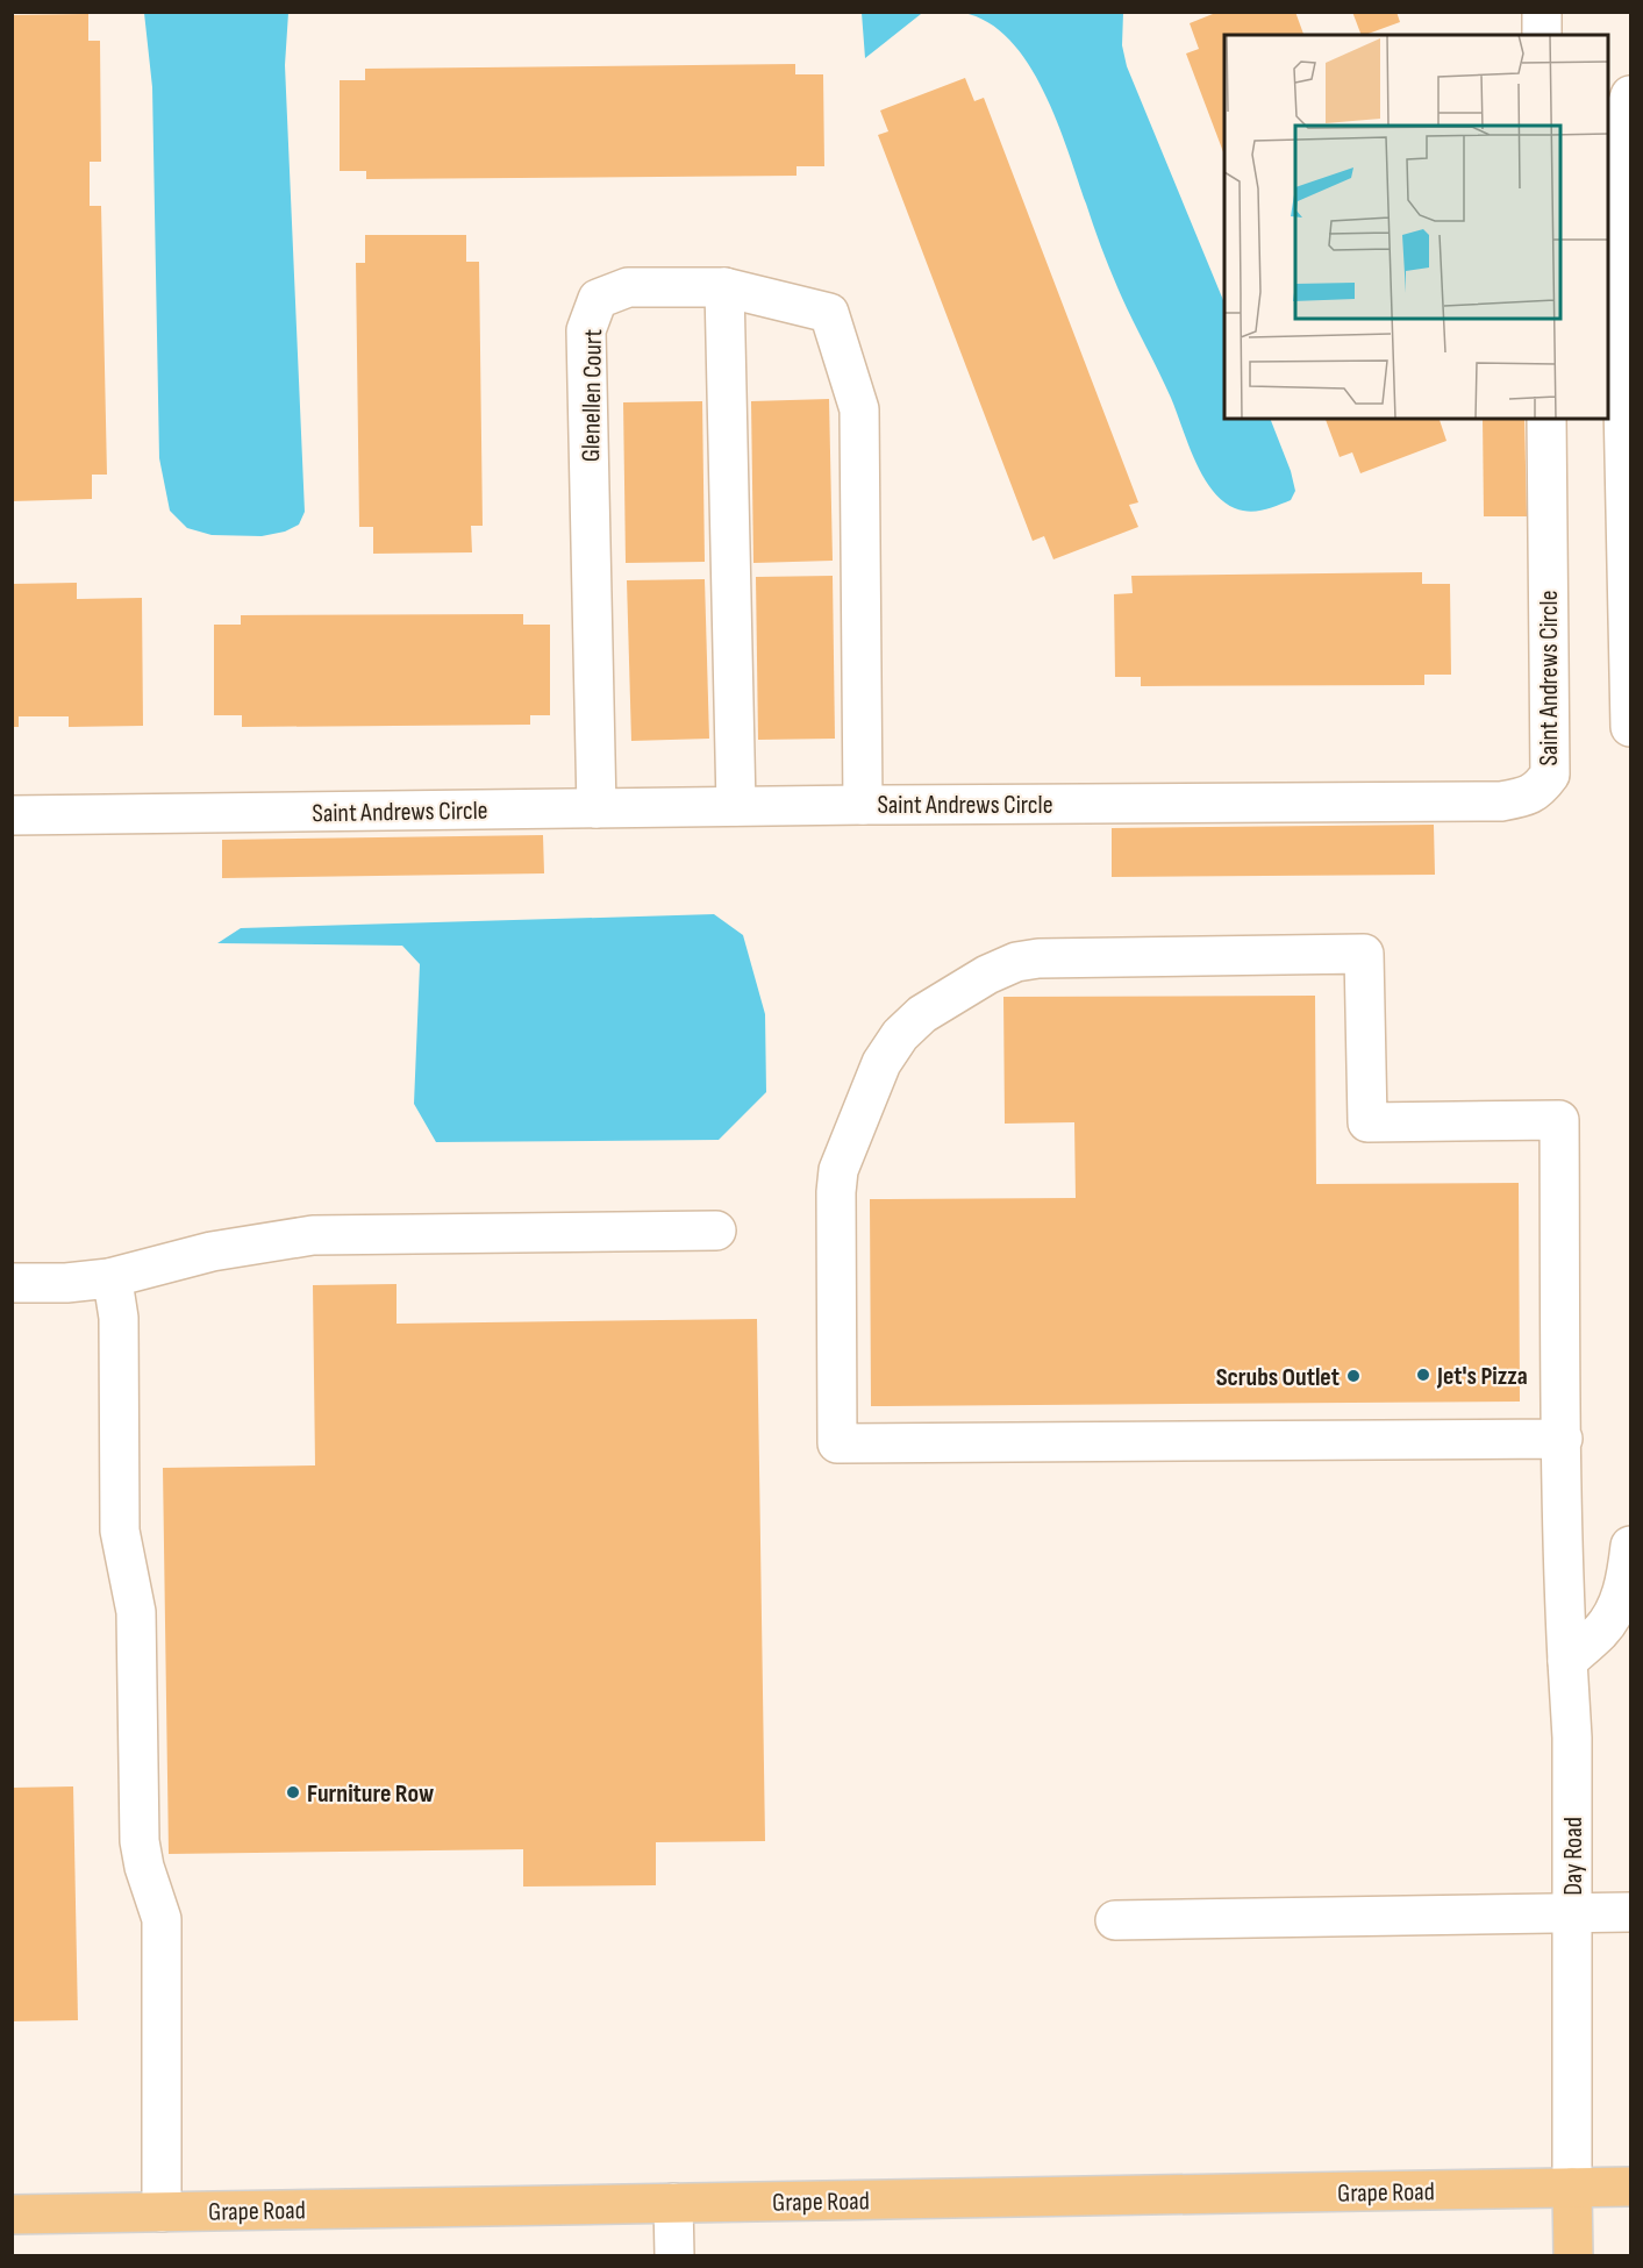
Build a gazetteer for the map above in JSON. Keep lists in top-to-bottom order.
{
  "streets": {
    "main road": ["Grape Road"],
    "street": ["Glenellen Court", "Saint Andrews Circle", "Day Road"]
  },
  "crossings": [
    ["Glenellen Court", "Saint Andrews Circle"],
    ["Day Road", "Grape Road"]
  ],
  "places": ["Jet's Pizza", "Scrubs Outlet", "Furniture Row"]
}
